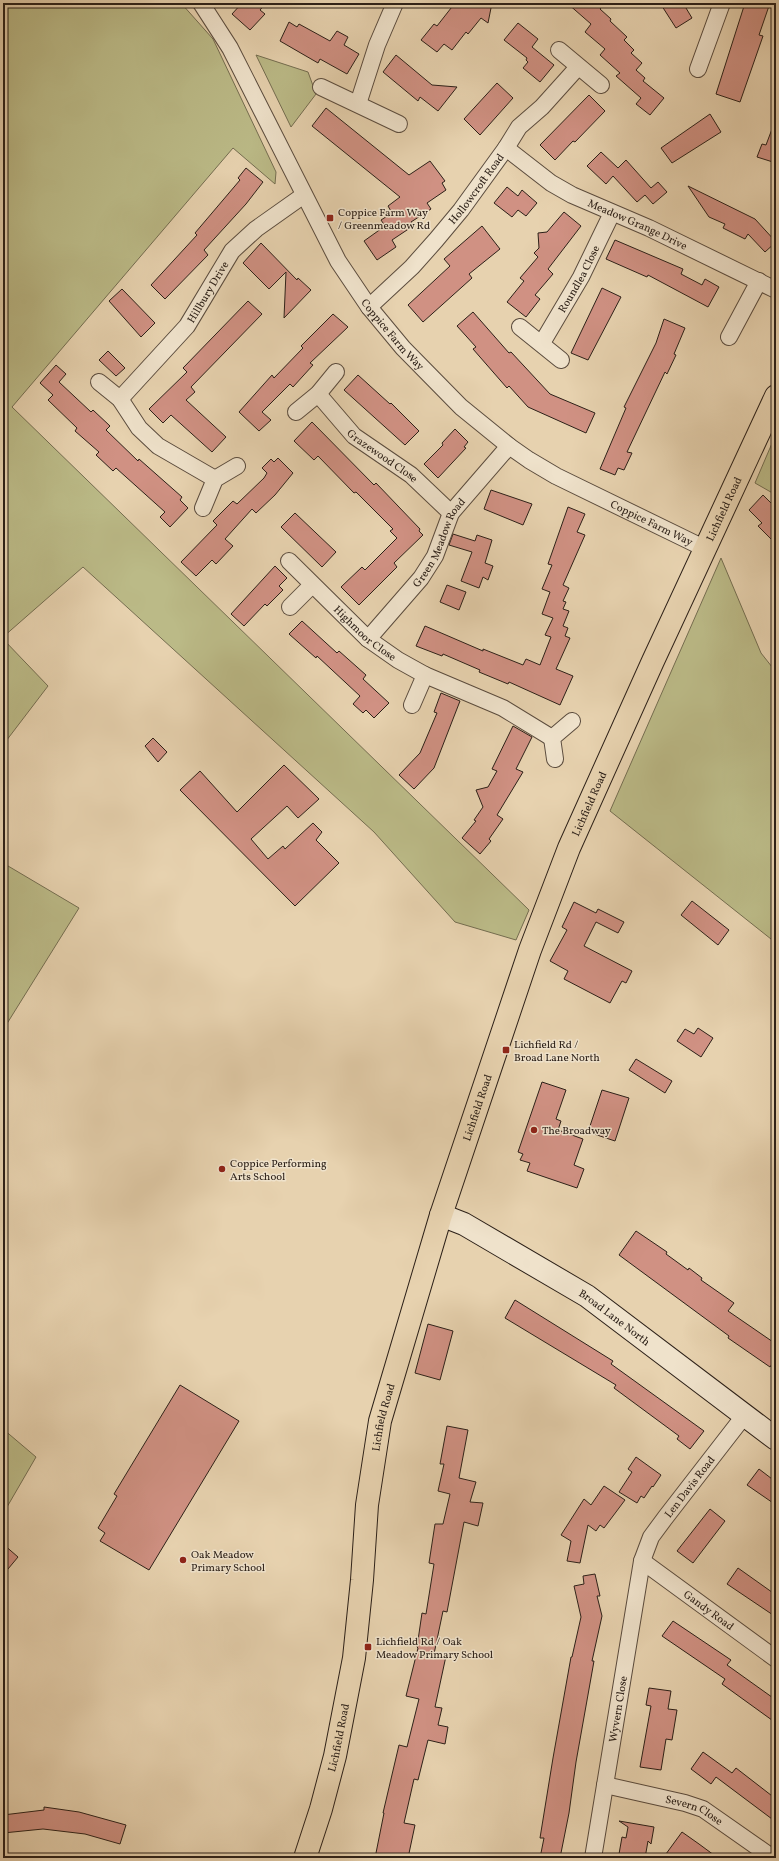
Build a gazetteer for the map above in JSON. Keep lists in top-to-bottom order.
{
  "streets": {
    "main road": ["Lichfield Road"],
    "street": [
      "Hollowcroft Road",
      "Meadow Grange Drive",
      "Roundlea Close",
      "Hillbury Drive",
      "Coppice Farm Way",
      "Grazewood Close",
      "Green Meadow Road",
      "Highmoor Close",
      "Broad Lane North",
      "Len Davis Road",
      "Gandy Road",
      "Wyvern Close",
      "Severn Close"
    ]
  },
  "crossings": [
    ["Hollowcroft Road", "Meadow Grange Drive"],
    ["Hollowcroft Road", "Coppice Farm Way"],
    ["Meadow Grange Drive", "Roundlea Close"],
    ["Hillbury Drive", "Coppice Farm Way"],
    ["Coppice Farm Way", "Lichfield Road"],
    ["Coppice Farm Way", "Green Meadow Road"],
    ["Grazewood Close", "Green Meadow Road"],
    ["Lichfield Road", "Broad Lane North"],
    ["Green Meadow Road", "Highmoor Close"],
    ["Broad Lane North", "Len Davis Road"],
    ["Len Davis Road", "Gandy Road"],
    ["Len Davis Road", "Wyvern Close"],
    ["Gandy Road", "Wyvern Close"],
    ["Wyvern Close", "Severn Close"]
  ],
  "places": {
    "transit": ["Coppice Farm Way / Greenmeadow Rd", "Lichfield Rd / Broad Lane North", "Lichfield Rd / Oak Meadow Primary School"],
    "other": ["The Broadway", "Coppice Performing Arts School", "Oak Meadow Primary School"]
  }
}
